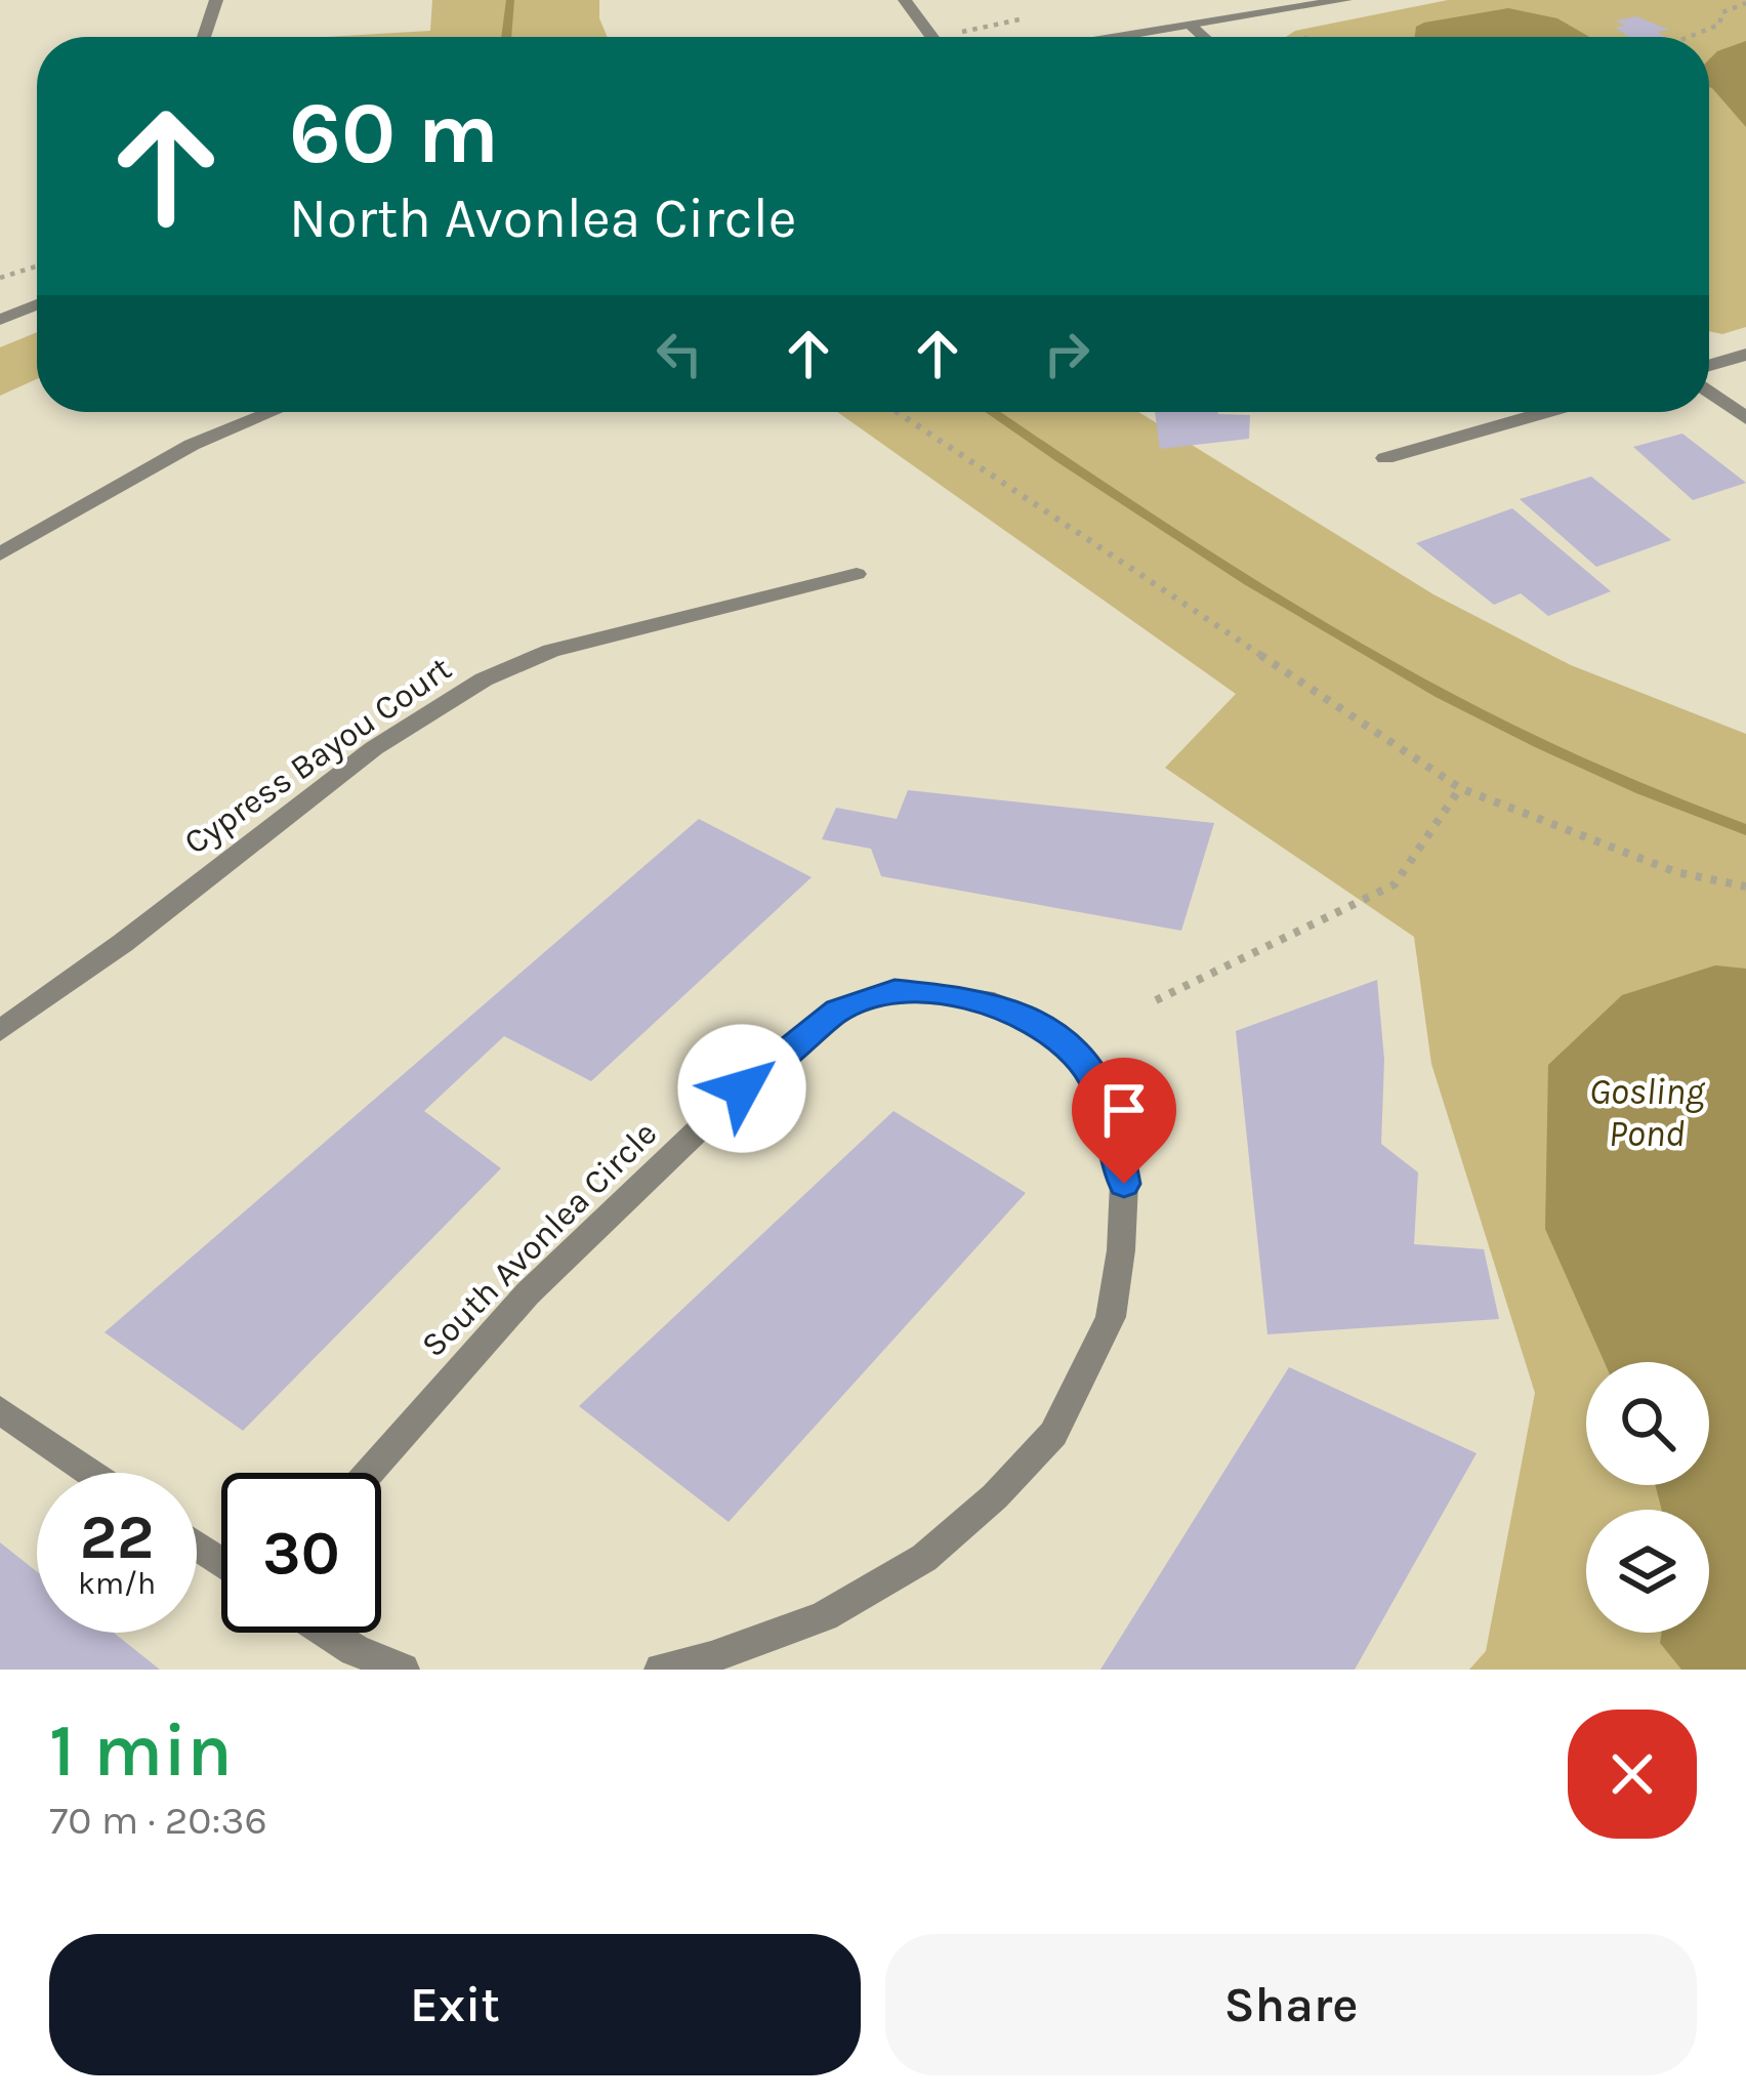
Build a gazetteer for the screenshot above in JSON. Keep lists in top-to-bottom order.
{
  "streets": {
    "street": ["Cypress Bayou Court", "South Avonlea Circle"]
  },
  "water": ["Gosling Pond"],
  "page": {
    "turn": ["60 m", "North Avonlea Circle"],
    "speed": "22 km/h",
    "limit": "30",
    "heading": ["1 min", "70 m · 20:36"],
    "buttons": ["Exit", "Share"]
  }
}
